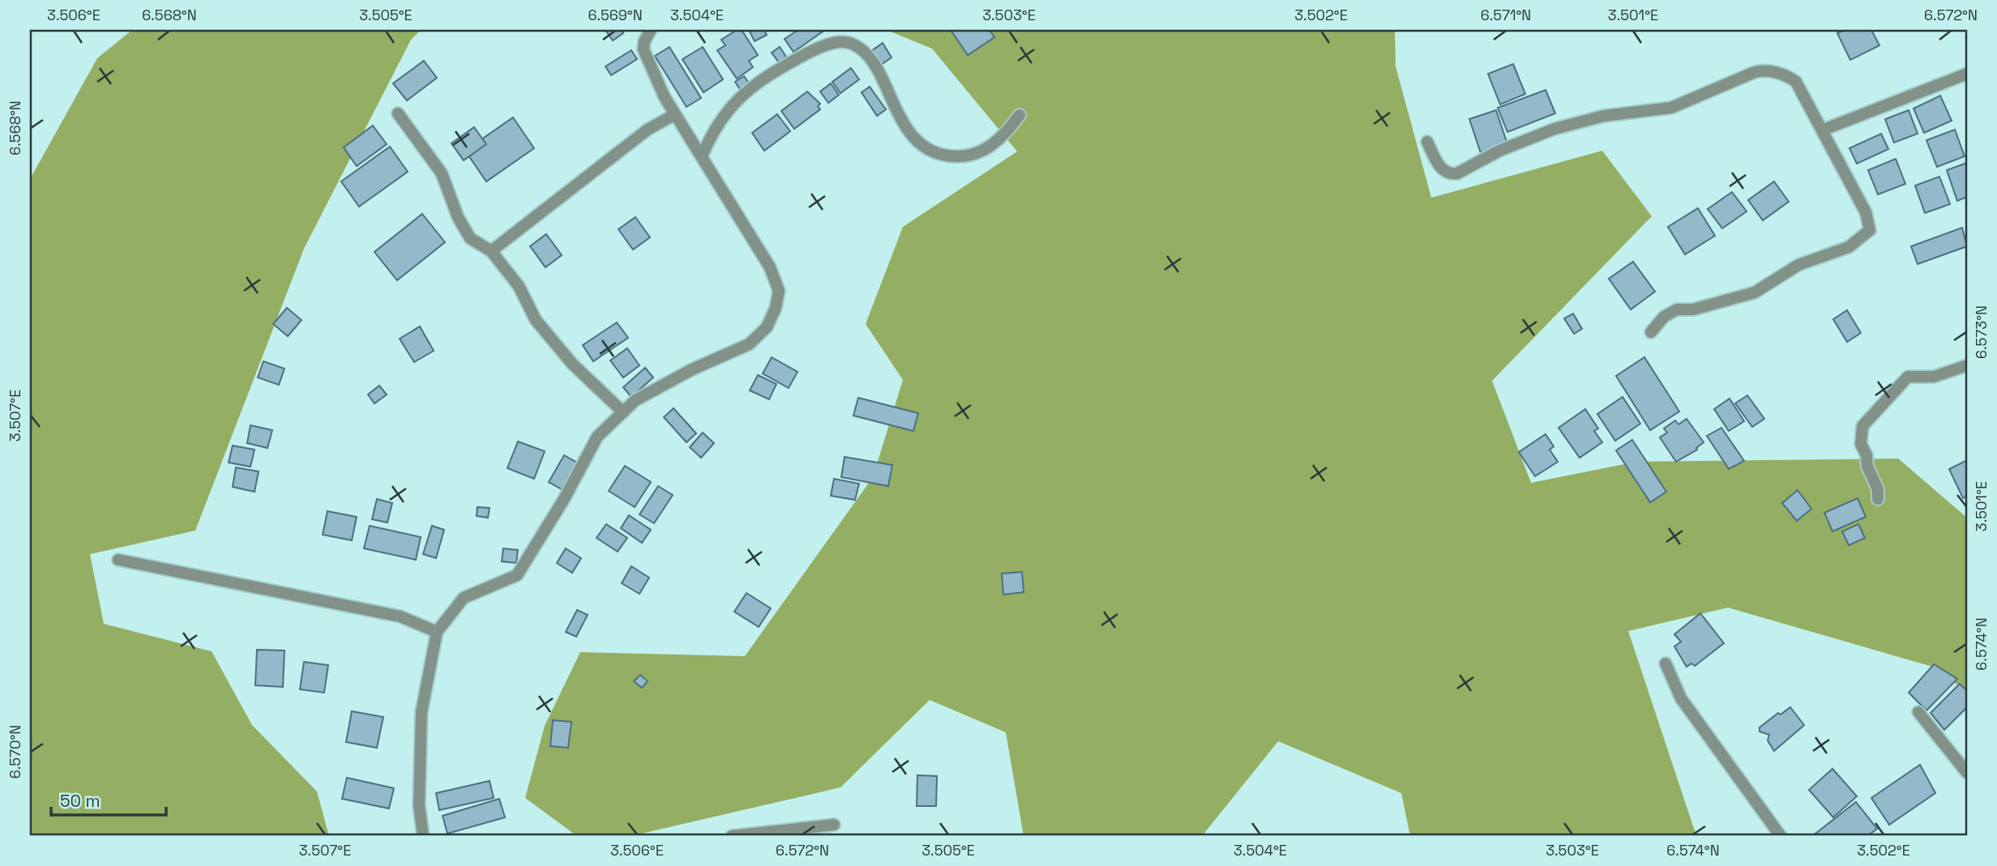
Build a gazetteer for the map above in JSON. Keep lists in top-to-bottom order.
{
  "scale_bar": "50 m",
  "coordinates": [
    "3.506°E",
    "6.568°N",
    "3.505°E",
    "6.569°N",
    "3.504°E",
    "3.503°E",
    "3.502°E",
    "6.571°N",
    "3.501°E",
    "6.572°N",
    "6.573°N",
    "3.507°E",
    "6.574°N",
    "6.570°N"
  ]
}
